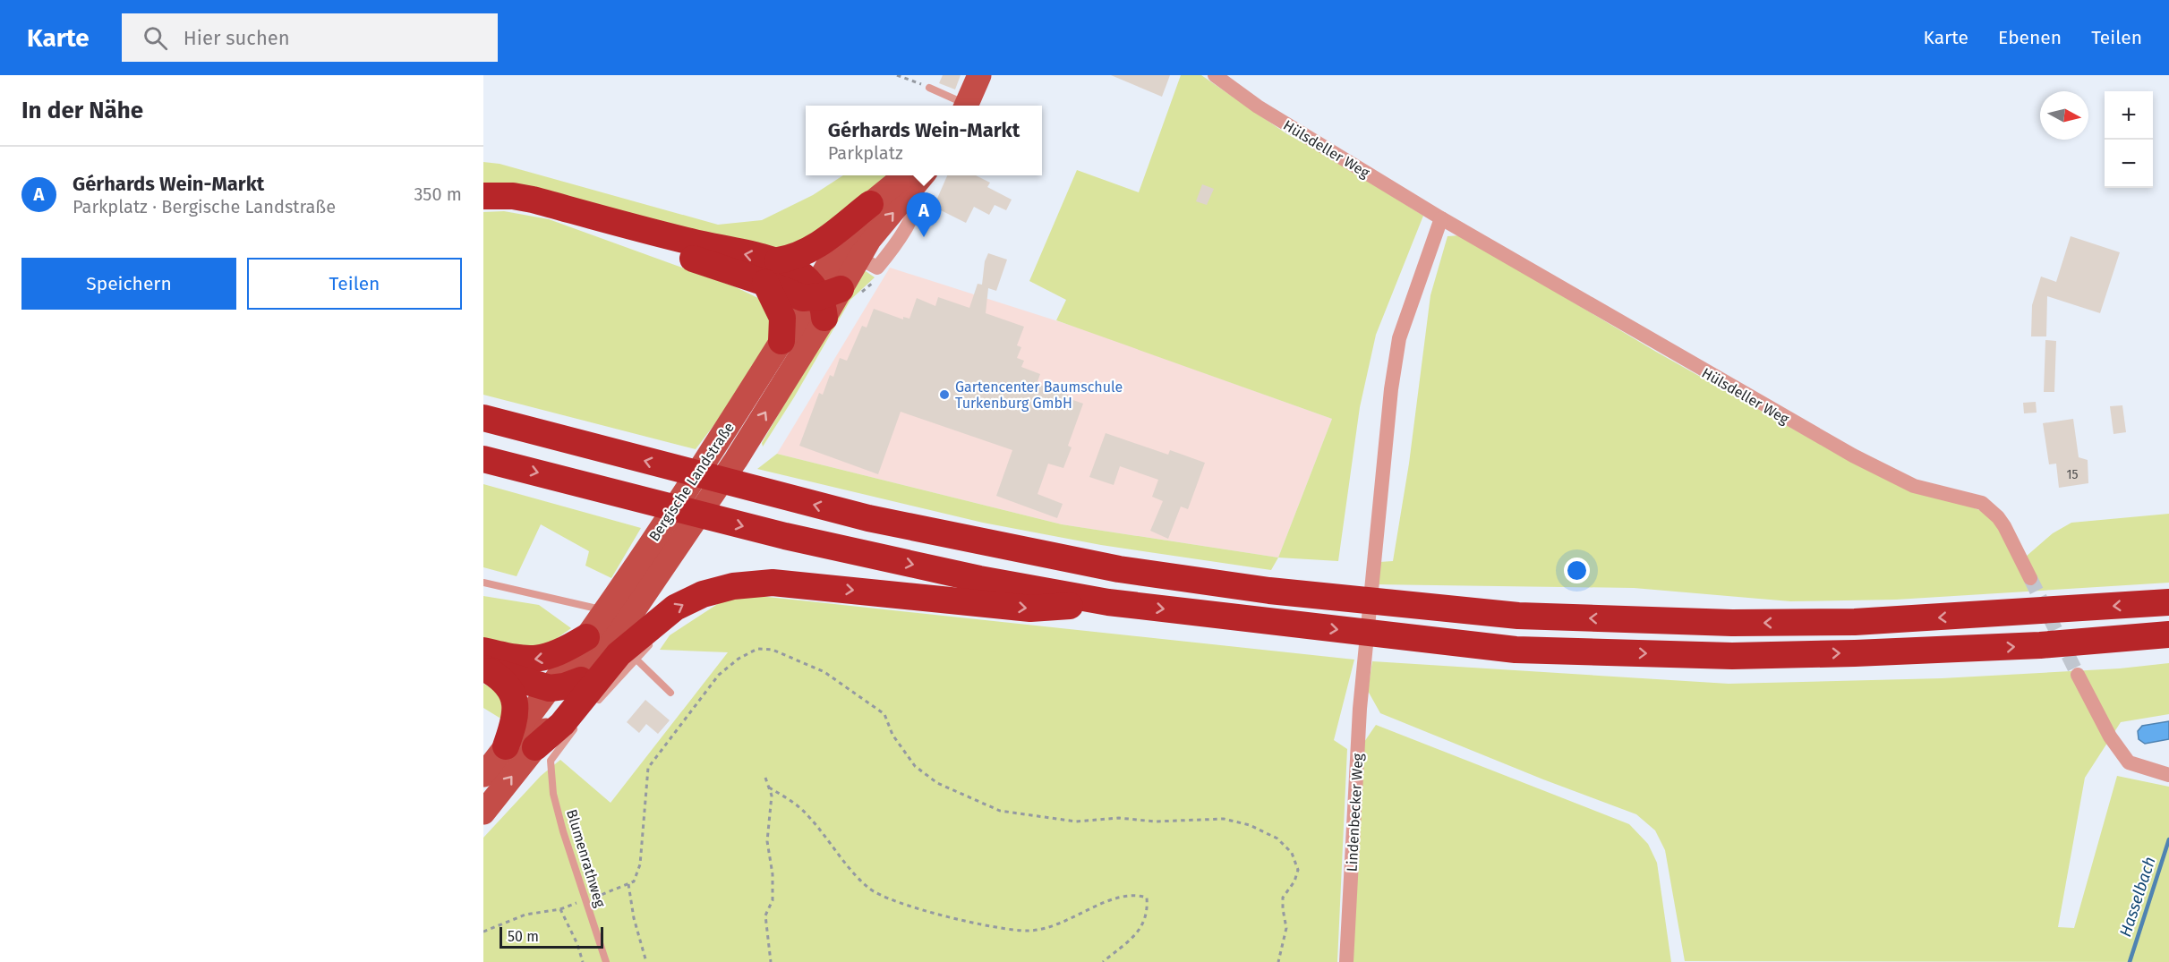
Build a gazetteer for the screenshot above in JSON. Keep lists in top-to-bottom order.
{
  "streets": {
    "main road": ["Bergische Landstraße"],
    "street": ["Hülsdeller Weg", "Lindenbecker Weg"],
    "lane": ["Blumenrathweg"]
  },
  "crossings": [
    ["Hülsdeller Weg", "Lindenbecker Weg"],
    ["Bergische Landstraße", "Blumenrathweg"]
  ],
  "water": ["Hasselbach"],
  "places": ["Gartencenter Baumschule Turkenburg GmbH"],
  "house_numbers": ["15"],
  "scale_bar": "50 m",
  "north": "right",
  "page": {
    "header": "Karte",
    "search": "Hier suchen",
    "nav": ["Karte", "Ebenen", "Teilen"],
    "heading": "In der Nähe",
    "map_buttons": ["+", "−"],
    "popup": ["Gérhards Wein-Markt", "Parkplatz"],
    "list": [
      {
        "mark": "A",
        "name": "Gérhards Wein-Markt",
        "note": "Parkplatz · Bergische Landstraße",
        "value": "350 m"
      }
    ],
    "pins": "A",
    "buttons": ["Speichern", "Teilen"],
    "scale": "50 m"
  }
}
